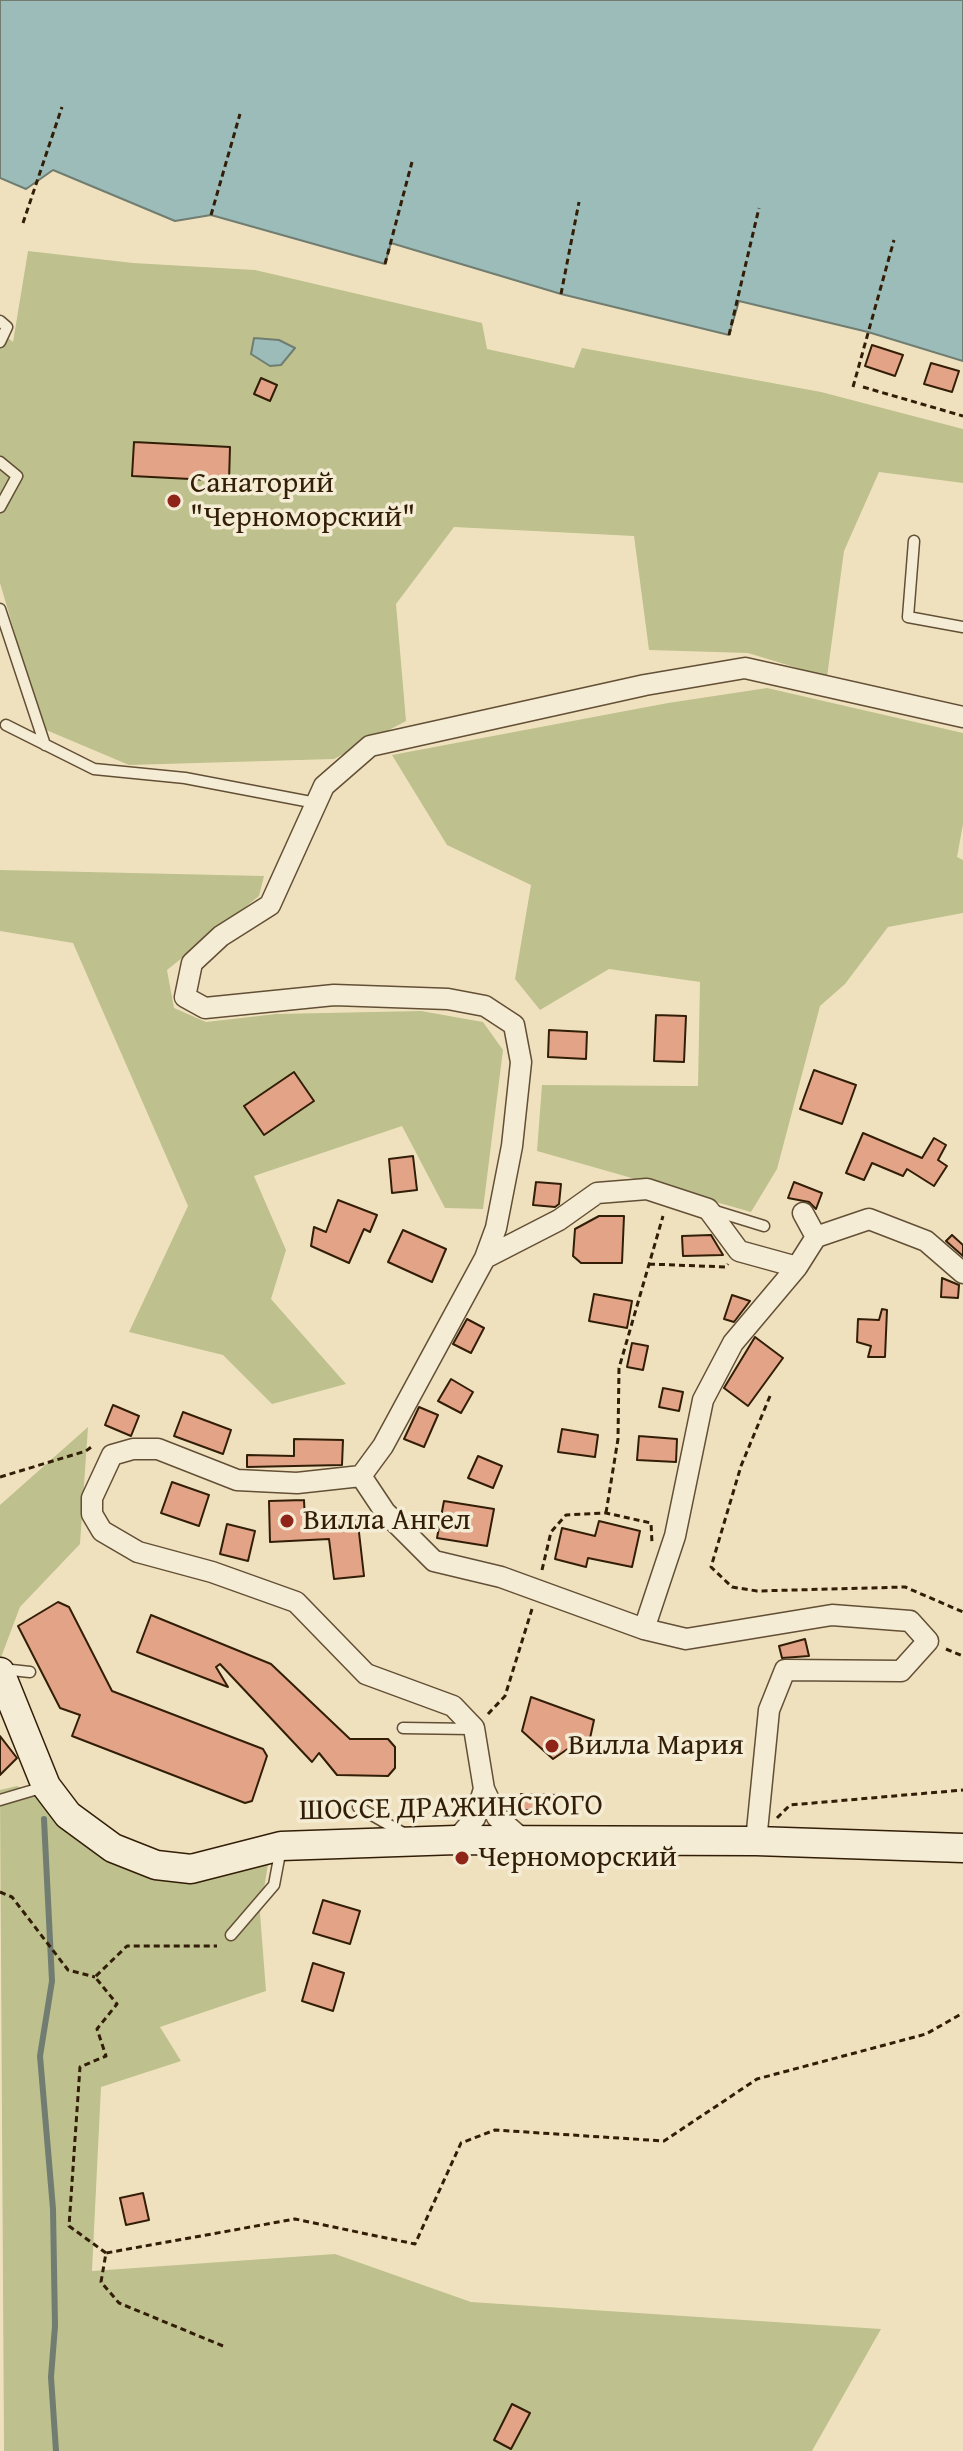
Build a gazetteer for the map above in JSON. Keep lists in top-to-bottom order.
{
  "streets": {
    "main road": ["ШОССЕ ДРАЖИНСКОГО"]
  },
  "places": [
    "Санаторий \"Черноморский\"",
    "Вилла Ангел",
    "Вилла Мария",
    "Черноморский"
  ]
}
